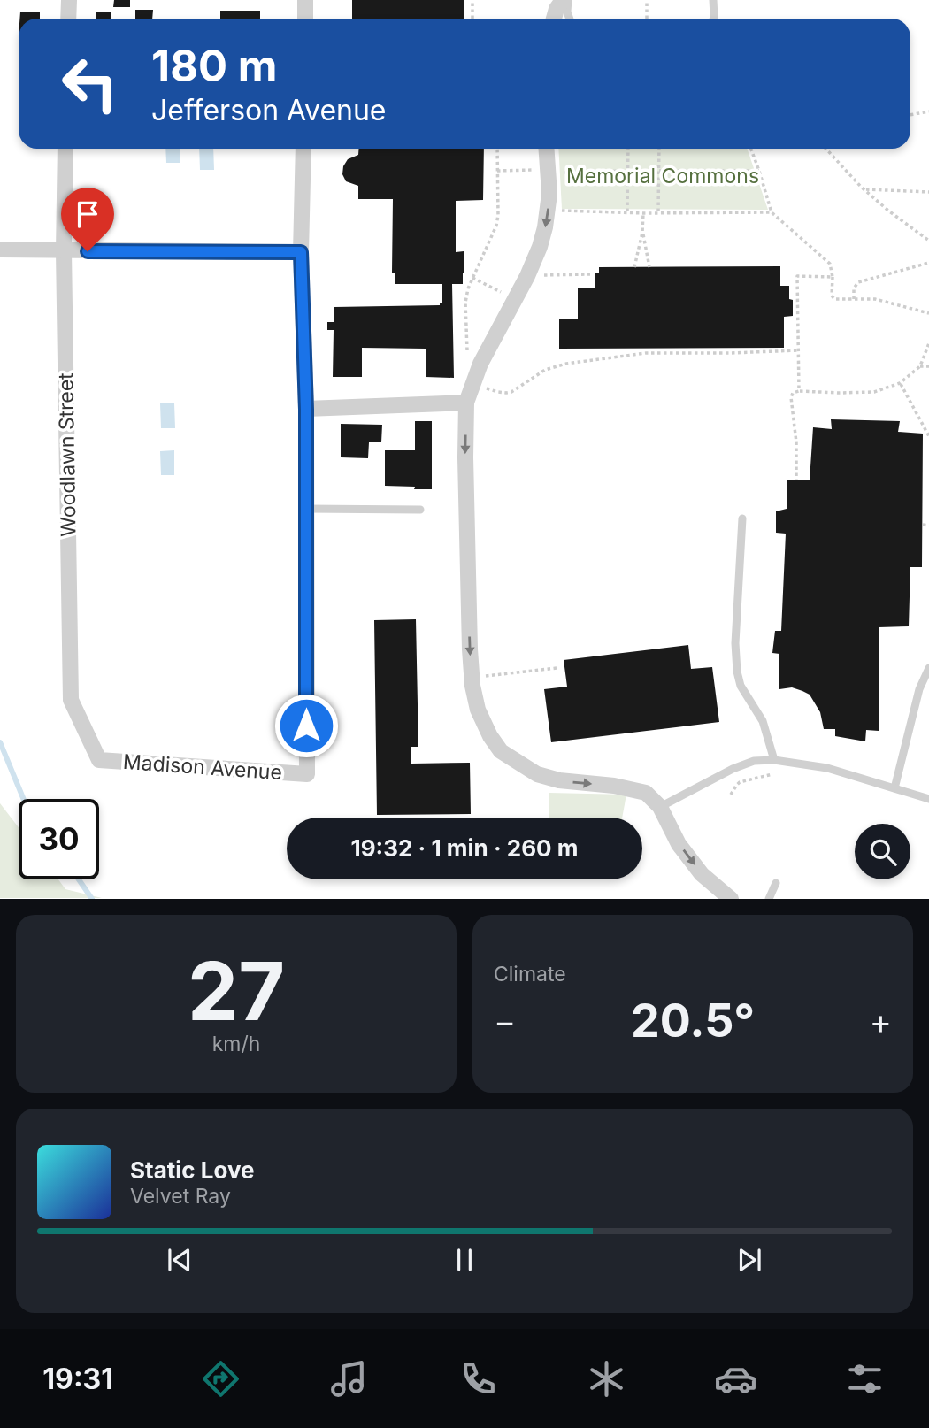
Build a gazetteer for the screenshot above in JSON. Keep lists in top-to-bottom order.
{
  "streets": {
    "street": ["Woodlawn Street", "Madison Avenue"]
  },
  "crossings": [
    ["Woodlawn Street", "Madison Avenue"]
  ],
  "parks": ["Memorial Commons"],
  "page": {
    "turn": ["180 m", "Jefferson Avenue"],
    "limit": "30",
    "trip": "19:32 · 1 min · 260 m",
    "tile": [
      ["27", "km/h"],
      "Climate"
    ],
    "heat": ["−", "20.5°", "+"],
    "song": ["Static Love", "Velvet Ray"],
    "tabs": "19:31"
  }
}
